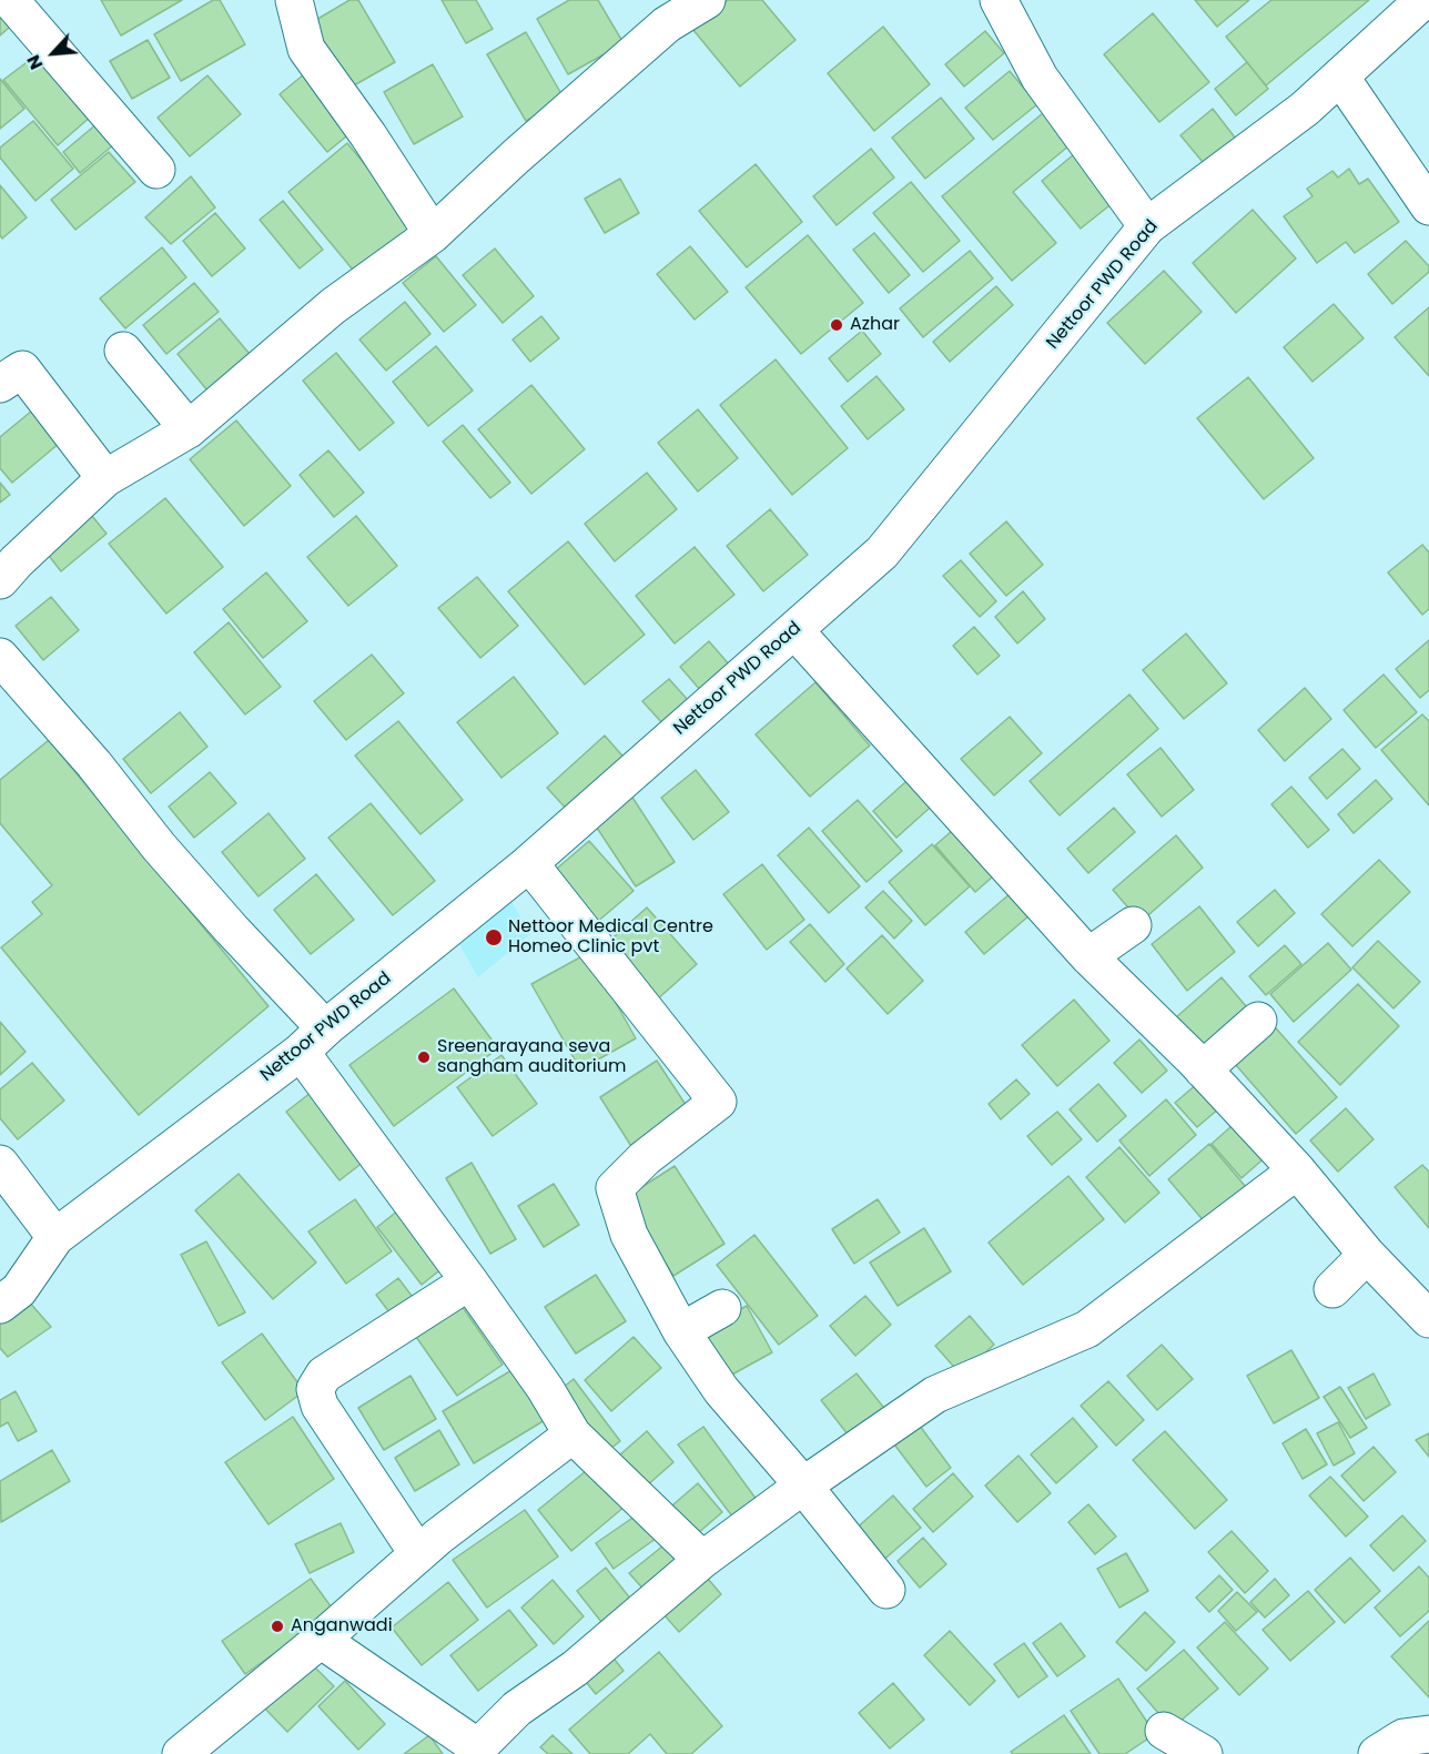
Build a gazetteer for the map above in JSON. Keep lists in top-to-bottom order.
{
  "streets": {
    "street": ["Nettoor PWD Road"]
  },
  "places": [
    "Azhar",
    "Nettoor Medical Centre Homeo Clinic pvt",
    "Sreenarayana seva sangham auditorium",
    "Anganwadi"
  ],
  "north": "bottom left"
}
